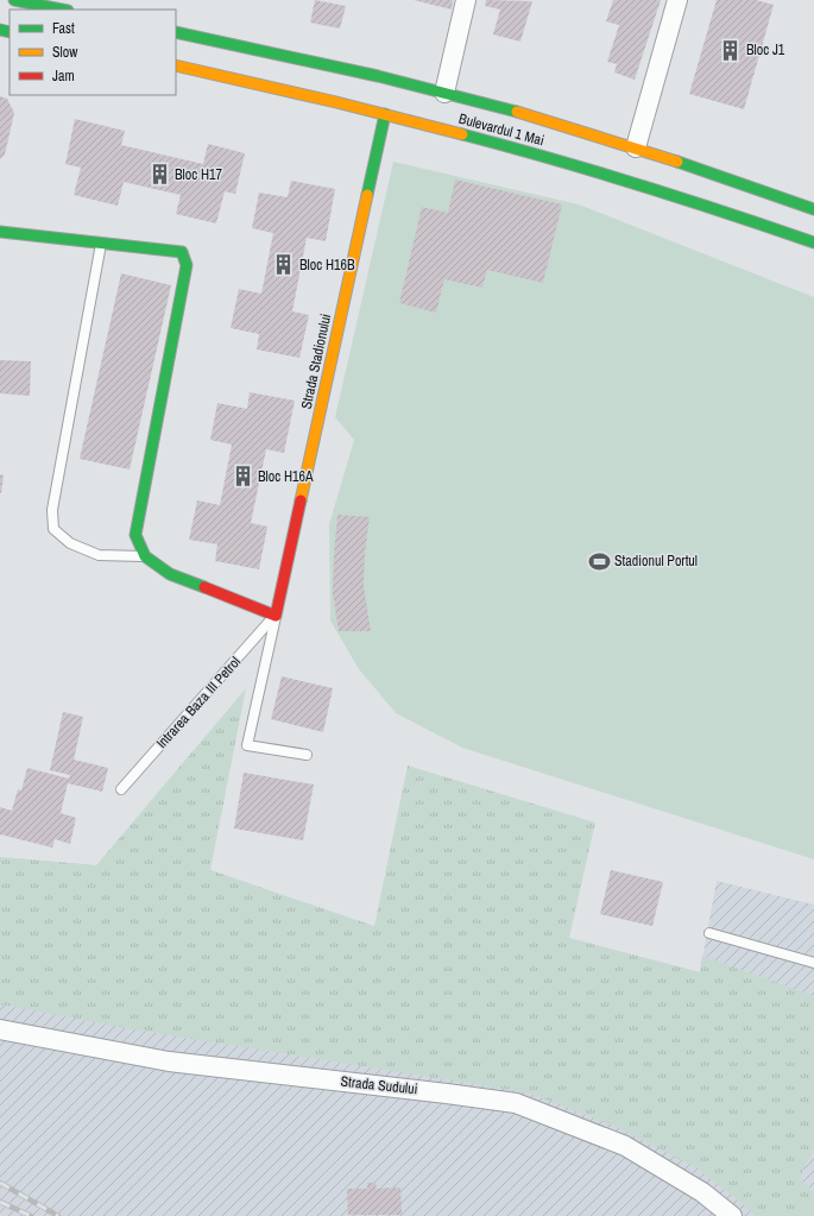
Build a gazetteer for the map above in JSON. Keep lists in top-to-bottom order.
{
  "streets": {
    "main road": ["Bulevardul 1 Mai", "Strada Stadionului"],
    "street": ["Strada Sudului"],
    "lane": ["Intrarea Baza III Petrol"]
  },
  "crossings": [
    ["Bulevardul 1 Mai", "Strada Stadionului"],
    ["Strada Stadionului", "Intrarea Baza III Petrol"]
  ],
  "places": {
    "building": [
      "Bloc J1",
      "Bloc H17",
      "Bloc H16B",
      "Bloc H16A"
    ],
    "sports": ["Stadionul Portul"]
  },
  "legend": ["Fast", "Slow", "Jam"]
}
